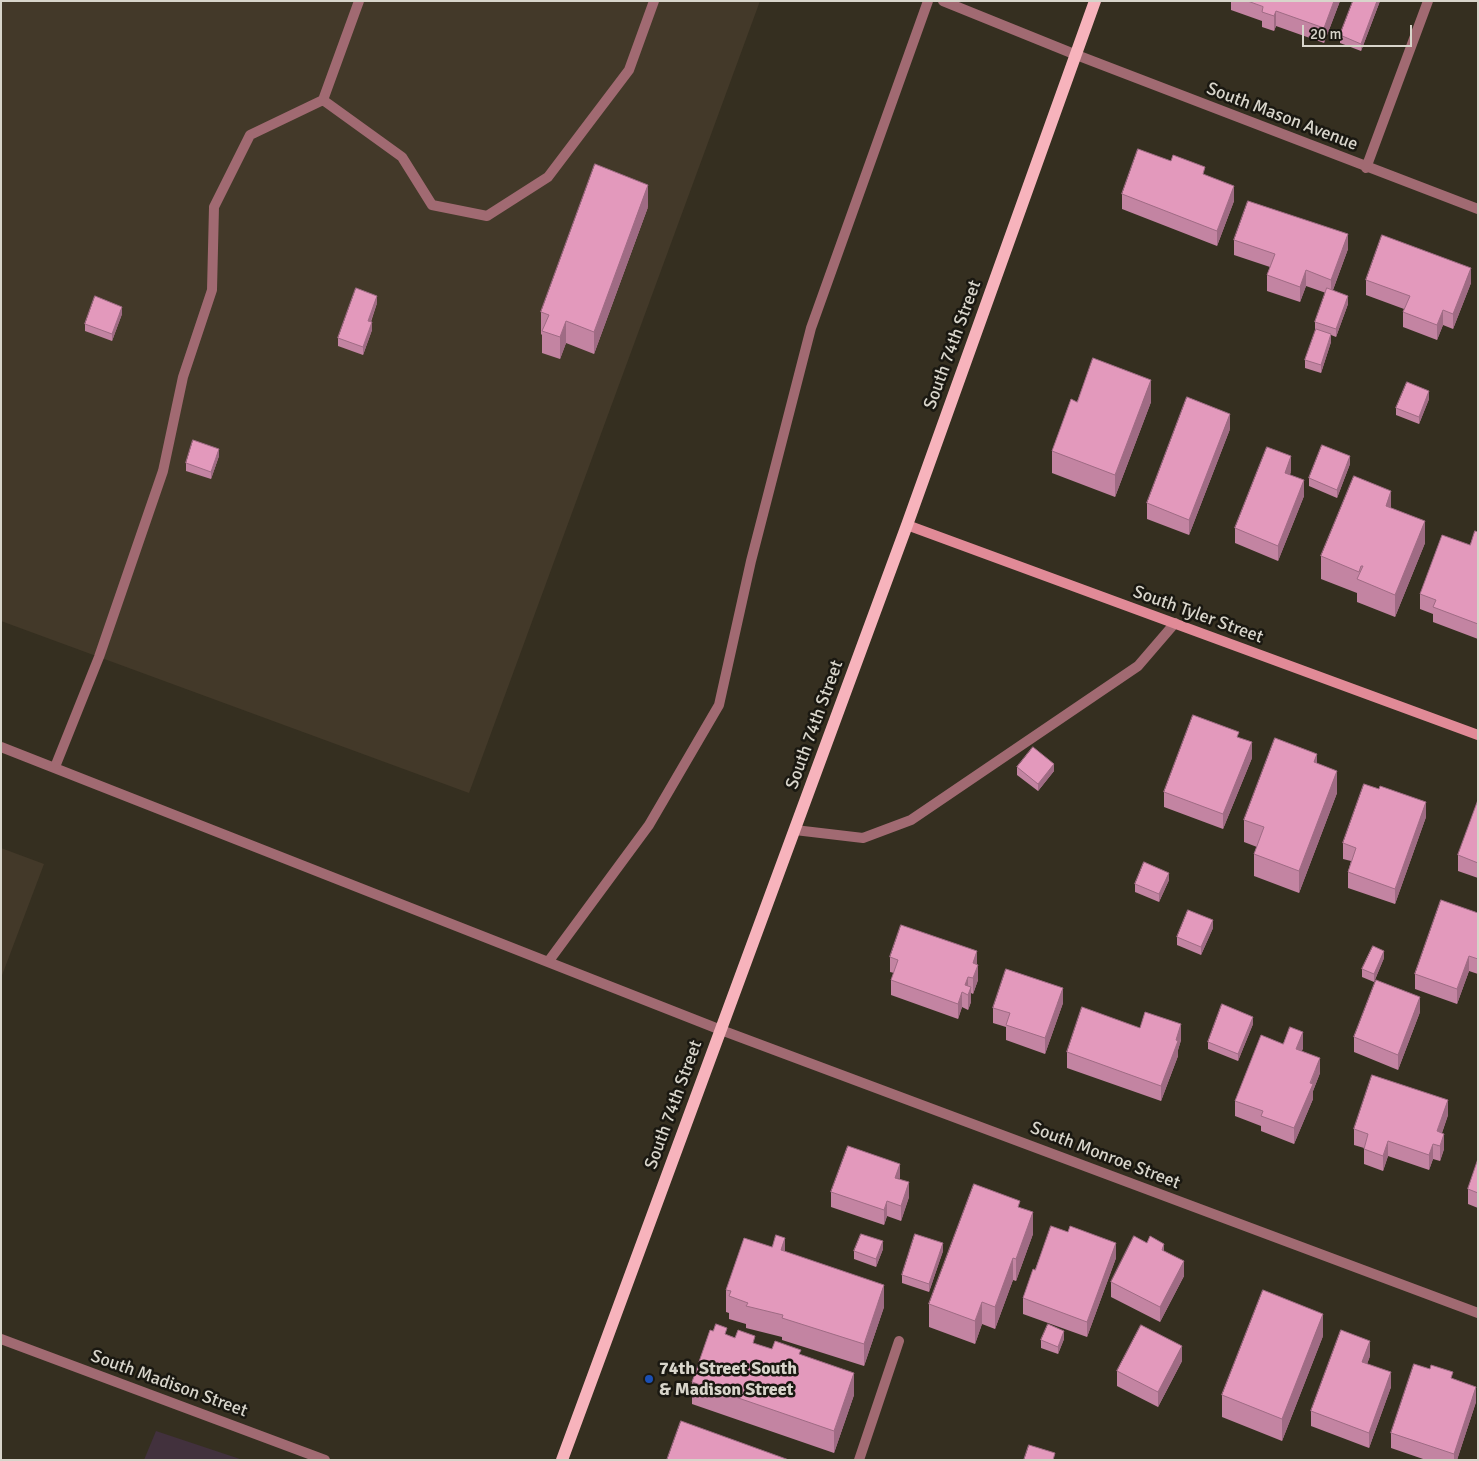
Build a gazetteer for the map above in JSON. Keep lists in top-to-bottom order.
{
  "streets": {
    "main road": ["South 74th Street"],
    "street": [
      "South Mason Avenue",
      "South Tyler Street",
      "South Monroe Street",
      "South Madison Street"
    ]
  },
  "crossings": [
    ["South Mason Avenue", "South 74th Street"],
    ["South 74th Street", "South Tyler Street"],
    ["South 74th Street", "South Monroe Street"]
  ],
  "places": ["74th Street South & Madison Street"],
  "scale_bar": "20 m"
}
